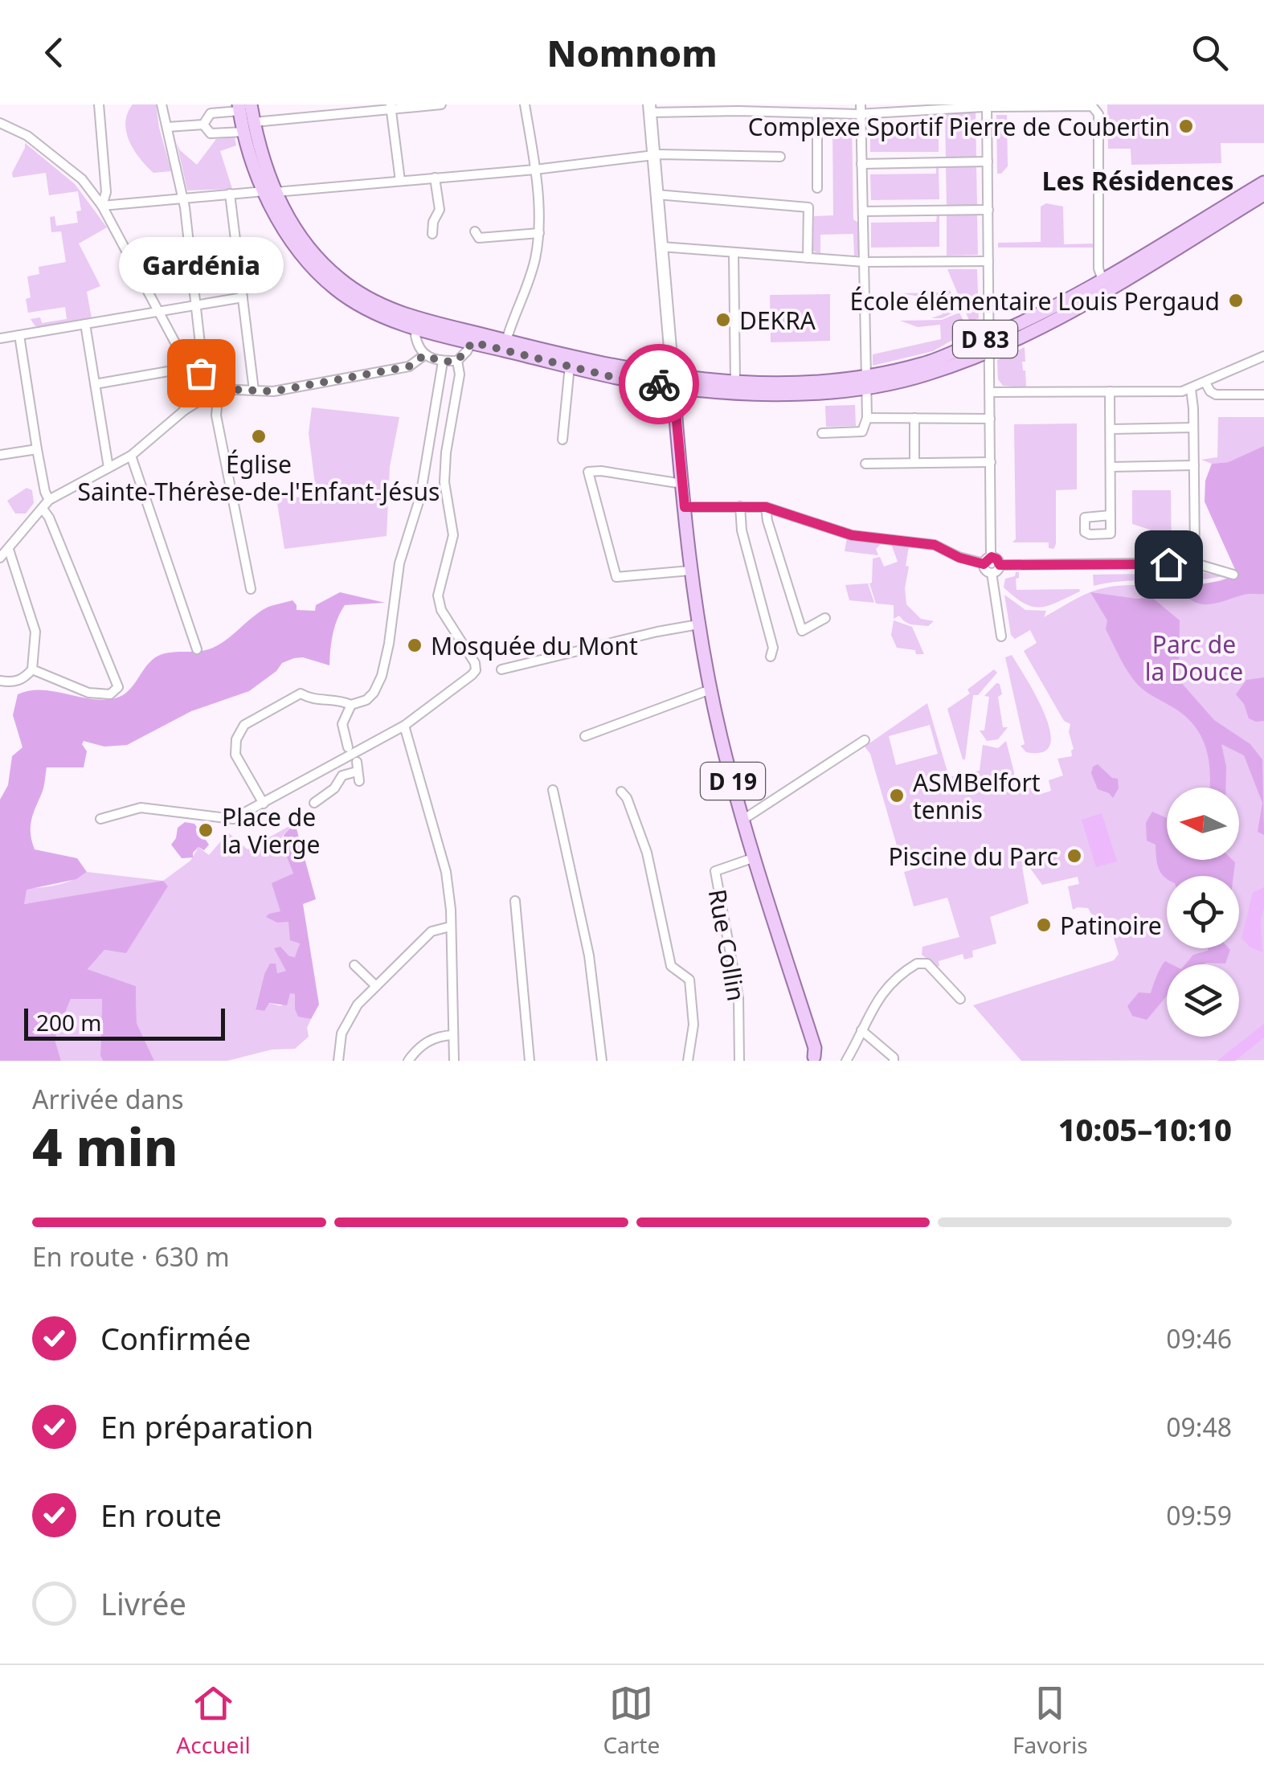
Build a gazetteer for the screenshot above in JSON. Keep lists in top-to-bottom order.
{
  "streets": {
    "main road": ["D 83", "D 19"],
    "street": ["Rue Collin"]
  },
  "crossings": [
    ["D 83", "D 19"],
    ["D 19", "Rue Collin"]
  ],
  "districts": ["Les Résidences"],
  "parks": ["Parc de la Douce"],
  "places": [
    "Complexe Sportif Pierre de Coubertin",
    "École élémentaire Louis Pergaud",
    "DEKRA",
    "Gardénia",
    "Église Sainte-Thérèse-de-l'Enfant-Jésus",
    "Mosquée du Mont",
    "ASMBelfort tennis",
    "Place de la Vierge",
    "Piscine du Parc",
    "Patinoire"
  ],
  "scale_bar": "200 m",
  "north": "left",
  "page": {
    "header": "Nomnom",
    "bubble": "Gardénia",
    "scale": "200 m",
    "heading": ["4 min", "Arrivée dans", "10:05–10:10"],
    "bar": "En route · 630 m",
    "list": [
      ["Confirmée", "09:46"],
      ["En préparation", "09:48"],
      ["En route", "09:59"],
      "Livrée"
    ],
    "tabs": ["Accueil", "Carte", "Favoris"]
  }
}
